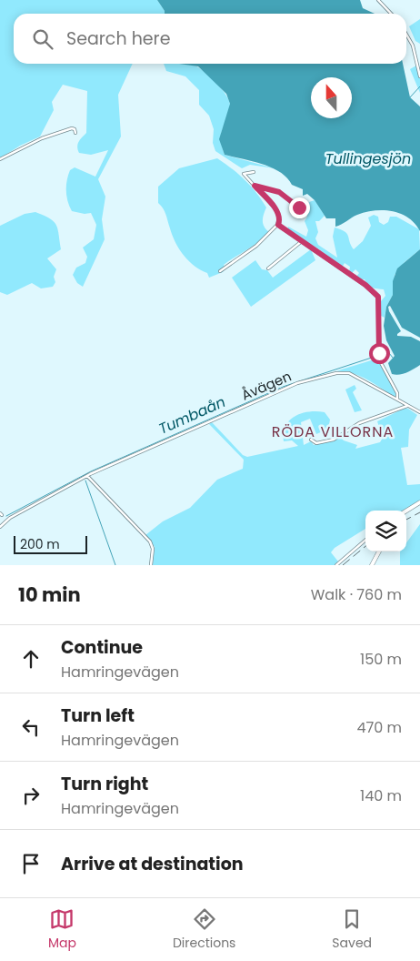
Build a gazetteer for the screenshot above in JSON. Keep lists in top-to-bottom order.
{
  "streets": {
    "street": ["Åvägen"]
  },
  "districts": ["RÖDA VILLORNA"],
  "water": ["Tullingesjön", "Tumbaån"],
  "scale_bar": "200 m",
  "north": "top",
  "page": {
    "search": "Search here",
    "scale": "200 m",
    "heading": ["10 min", "Walk · 760 m"],
    "list": [
      ["Continue", "Hamringevägen", "150 m"],
      ["Turn left", "Hamringevägen", "470 m"],
      ["Turn right", "Hamringevägen", "140 m"],
      "Arrive at destination"
    ],
    "nav": ["Map", "Directions", "Saved"]
  }
}
